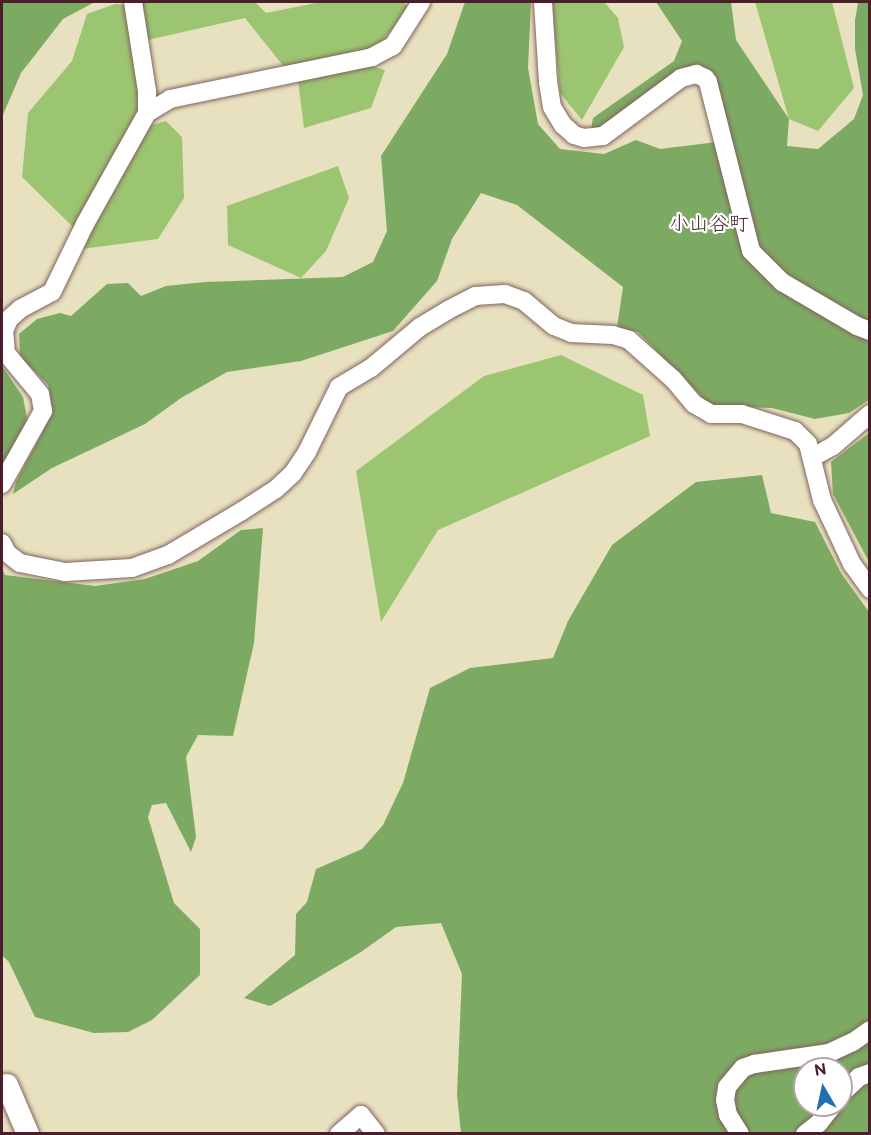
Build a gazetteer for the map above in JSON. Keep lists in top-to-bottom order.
{
  "districts": ["小山谷町"],
  "north": "top"
}
